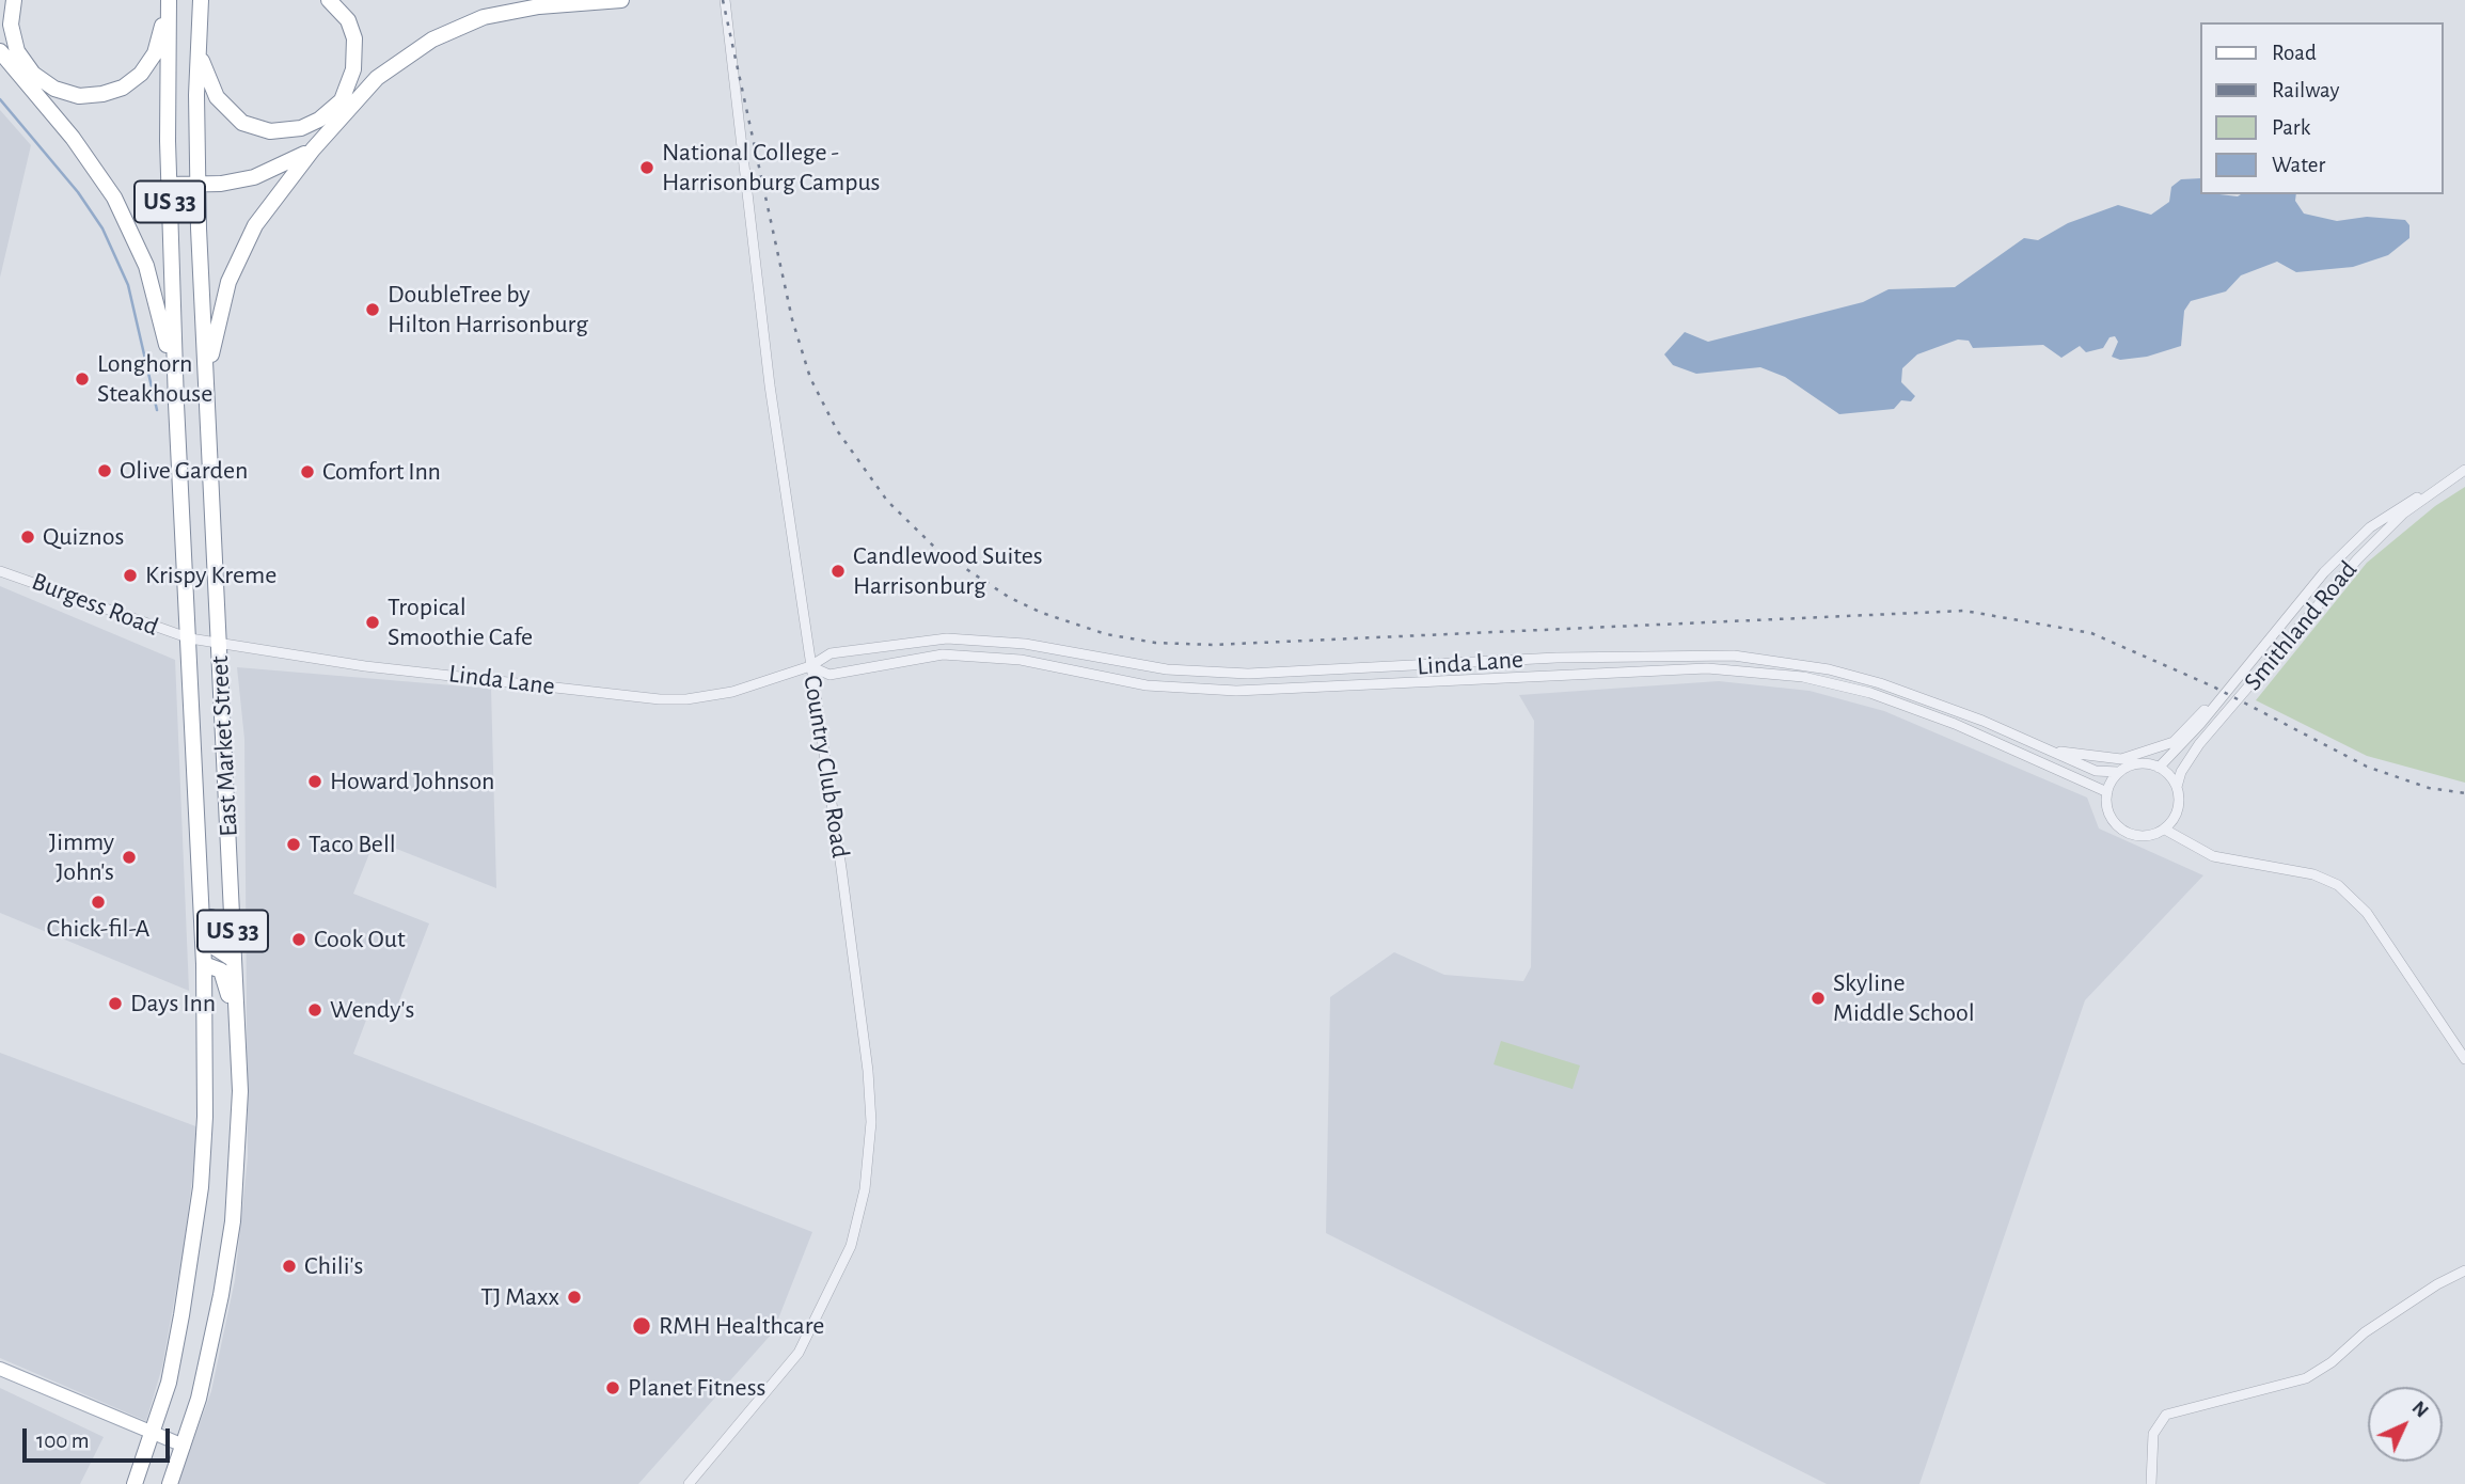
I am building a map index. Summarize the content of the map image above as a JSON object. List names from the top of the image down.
{
  "streets": {
    "highway": ["US 33", "East Market Street"],
    "street": [
      "Burgess Road",
      "Smithland Road",
      "Linda Lane",
      "Country Club Road"
    ]
  },
  "crossings": [
    ["Burgess Road", "Linda Lane"],
    ["Burgess Road", "East Market Street"],
    ["Smithland Road", "Linda Lane"],
    ["Linda Lane", "East Market Street"],
    ["Linda Lane", "Country Club Road"]
  ],
  "places": [
    "National College - Harrisonburg Campus",
    "DoubleTree by Hilton Harrisonburg",
    "Longhorn Steakhouse",
    "Olive Garden",
    "Comfort Inn",
    "Quiznos",
    "Candlewood Suites Harrisonburg",
    "Krispy Kreme",
    "Tropical Smoothie Cafe",
    "Howard Johnson",
    "Taco Bell",
    "Jimmy John's",
    "Chick-fil-A",
    "Cook Out",
    "Skyline Middle School",
    "Days Inn",
    "Wendy's",
    "Chili's",
    "TJ Maxx",
    "RMH Healthcare",
    "Planet Fitness"
  ],
  "legend": [
    "Road",
    "Railway",
    "Park",
    "Water"
  ],
  "scale_bar": "100 m",
  "north": "top right"
}
